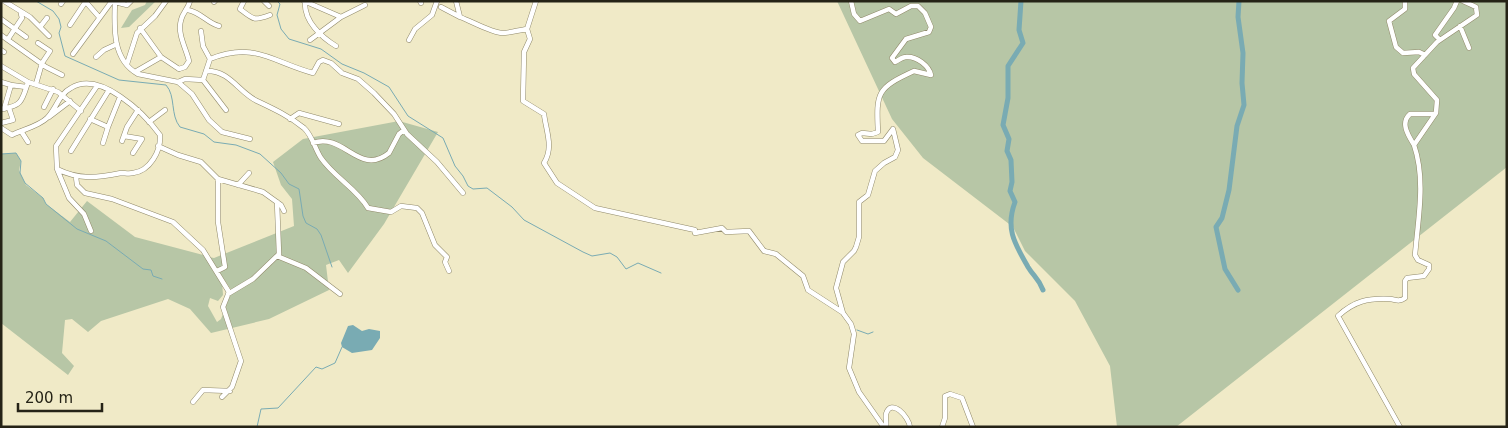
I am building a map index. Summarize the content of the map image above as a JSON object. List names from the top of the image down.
{
  "scale_bar": "200 m"
}
